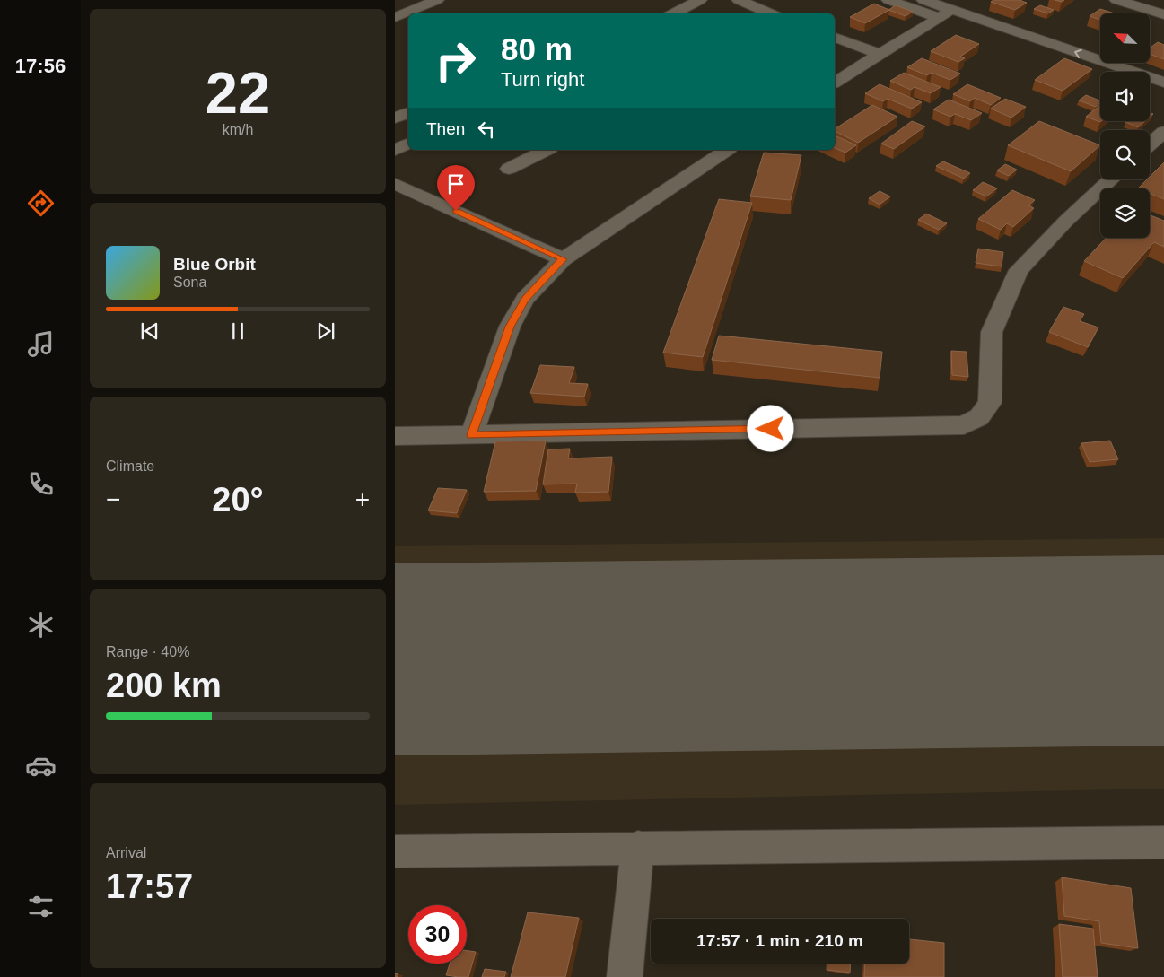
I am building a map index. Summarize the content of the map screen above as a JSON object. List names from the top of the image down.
{
  "north": "top left",
  "page": {
    "tabs": "17:56",
    "tile": [
      ["22", "km/h"],
      "Climate",
      ["Range · 40%", "200 km"],
      ["Arrival", "17:57"]
    ],
    "turn": ["80 m", "Turn right"],
    "then": "Then",
    "song": ["Blue Orbit", "Sona"],
    "heat": ["−", "20°", "+"],
    "limit": "30",
    "trip": "17:57 · 1 min · 210 m"
  }
}
